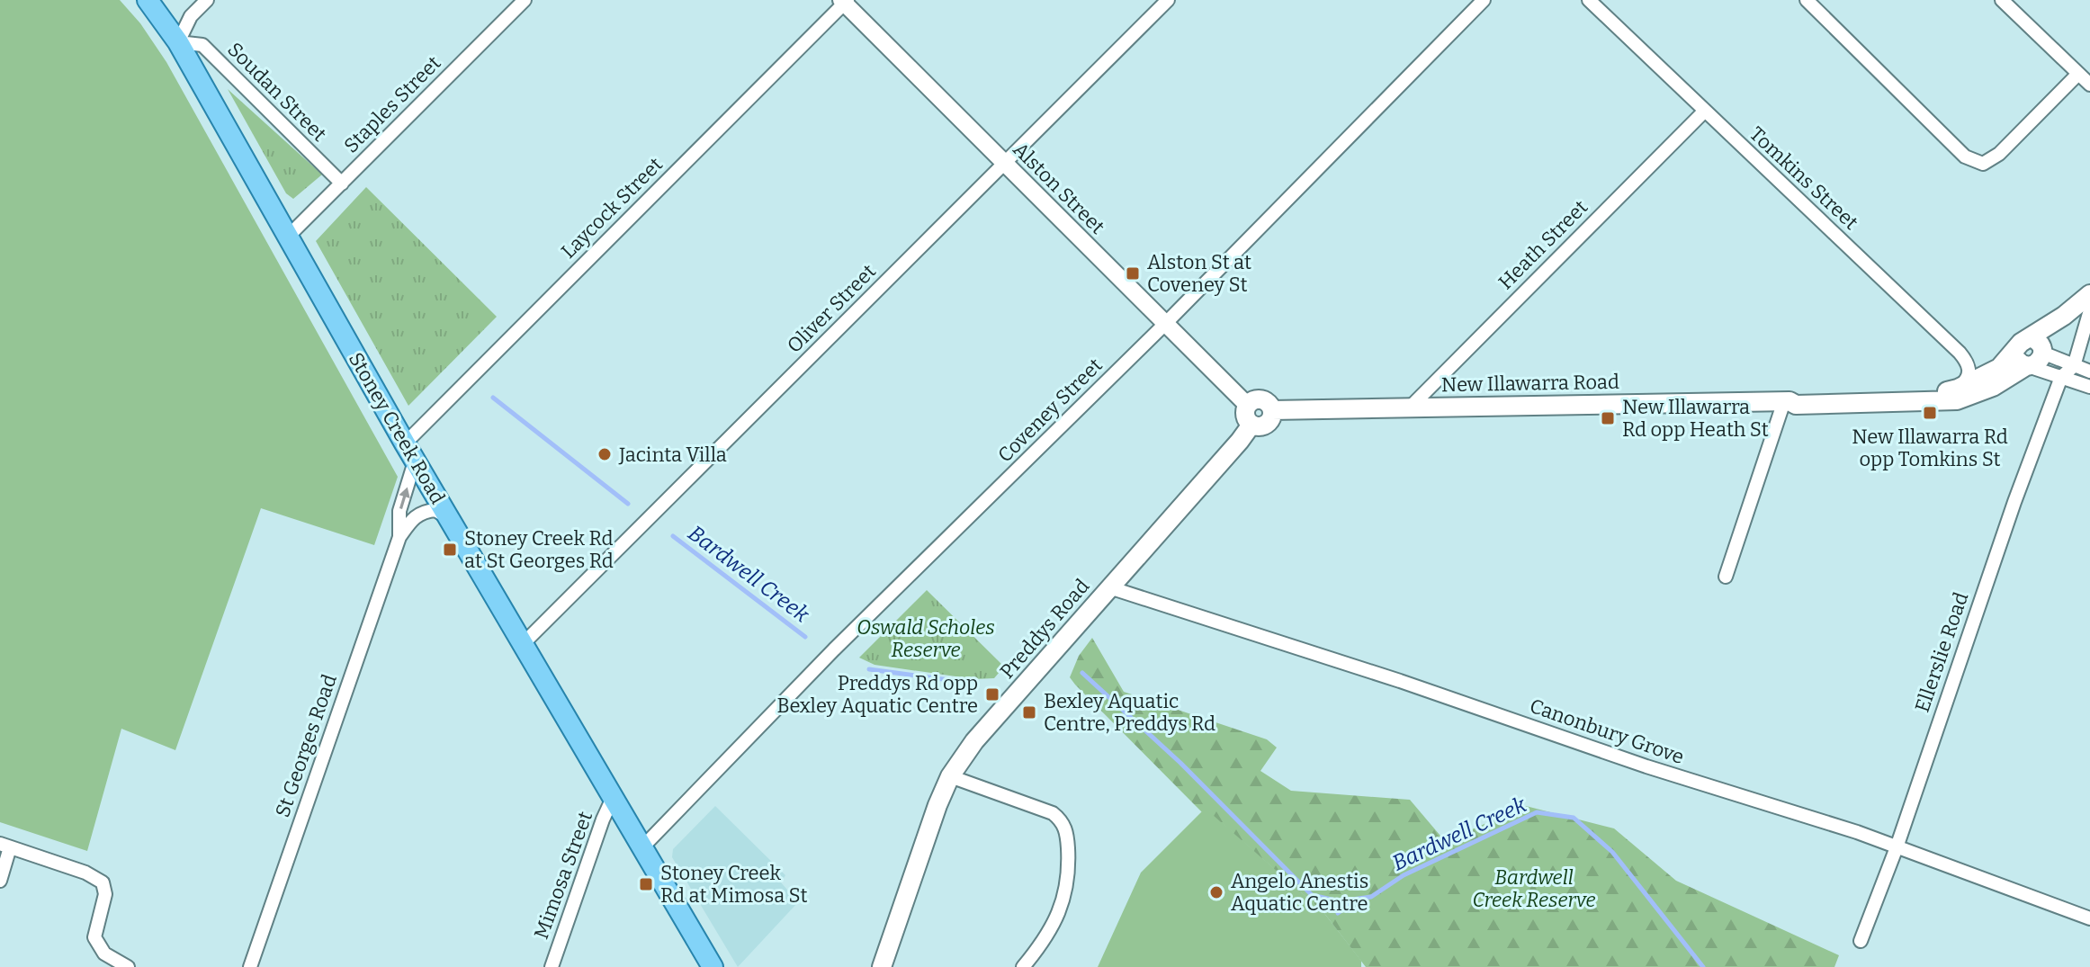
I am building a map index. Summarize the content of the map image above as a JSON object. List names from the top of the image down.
{
  "streets": {
    "main road": ["New Illawarra Road", "Stoney Creek Road", "Preddys Road"],
    "street": [
      "Soudan Street",
      "Staples Street",
      "Tomkins Street",
      "Alston Street",
      "Laycock Street",
      "Heath Street",
      "Oliver Street",
      "Coveney Street",
      "Ellerslie Road",
      "Canonbury Grove",
      "St Georges Road",
      "Mimosa Street"
    ]
  },
  "crossings": [
    ["Soudan Street", "Staples Street"],
    ["Soudan Street", "Stoney Creek Road"],
    ["Staples Street", "Stoney Creek Road"],
    ["Tomkins Street", "Heath Street"],
    ["Tomkins Street", "New Illawarra Road"],
    ["Alston Street", "Laycock Street"],
    ["Alston Street", "Oliver Street"],
    ["Alston Street", "New Illawarra Road"],
    ["Alston Street", "Coveney Street"],
    ["Alston Street", "Preddys Road"],
    ["Laycock Street", "Stoney Creek Road"],
    ["Heath Street", "New Illawarra Road"],
    ["Oliver Street", "Stoney Creek Road"],
    ["New Illawarra Road", "Preddys Road"],
    ["Coveney Street", "Stoney Creek Road"],
    ["Stoney Creek Road", "St Georges Road"],
    ["Stoney Creek Road", "Mimosa Street"],
    ["Preddys Road", "Canonbury Grove"],
    ["Ellerslie Road", "Canonbury Grove"]
  ],
  "water": ["Bardwell Creek"],
  "parks": ["Oswald Scholes Reserve", "Bardwell Creek Reserve"],
  "places": {
    "transit": [
      "Alston St at Coveney St",
      "New Illawarra Rd opp Tomkins St",
      "New Illawarra Rd opp Heath St",
      "Stoney Creek Rd at St Georges Rd",
      "Preddys Rd opp Bexley Aquatic Centre",
      "Bexley Aquatic Centre, Preddys Rd",
      "Stoney Creek Rd at Mimosa St"
    ],
    "other": ["Jacinta Villa", "Angelo Anestis Aquatic Centre"]
  }
}
